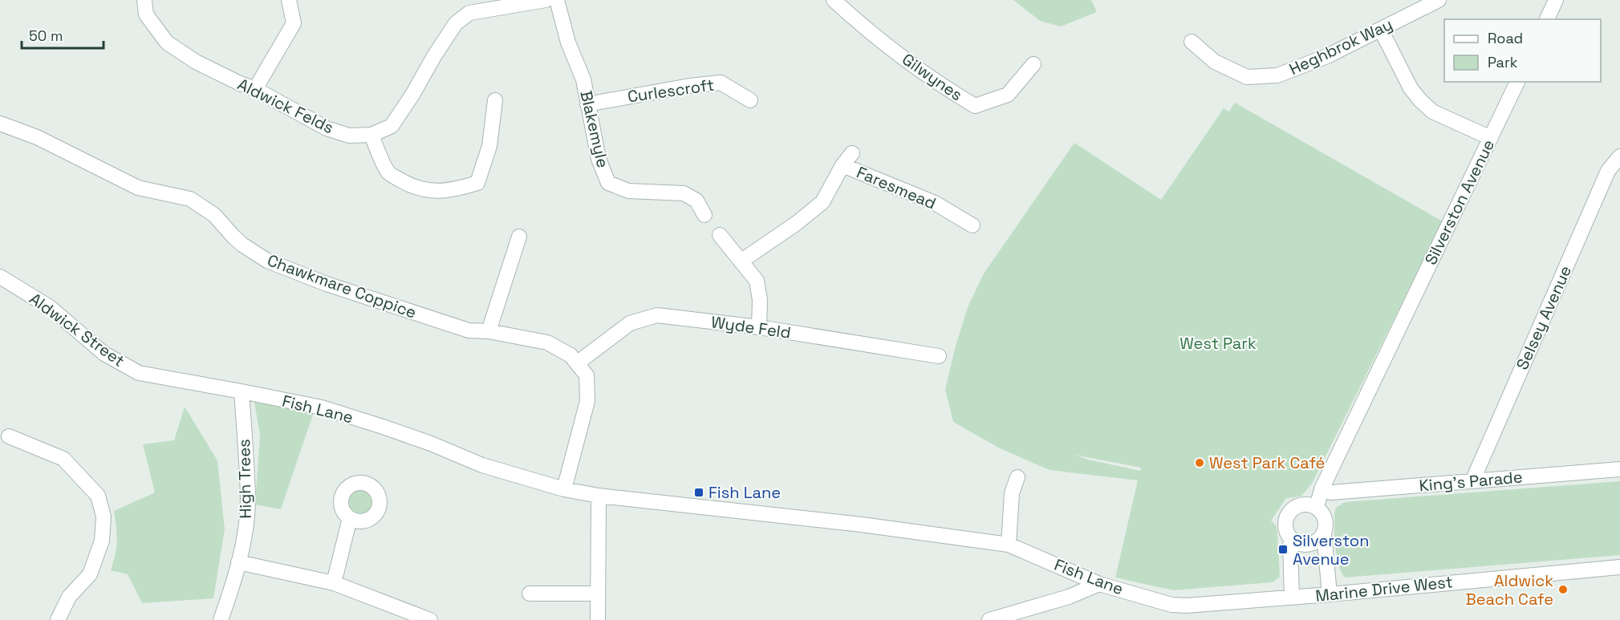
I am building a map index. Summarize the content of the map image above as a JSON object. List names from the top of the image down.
{
  "streets": {
    "street": [
      "Heghbrok Way",
      "Gilwynes",
      "Curlescroft",
      "Aldwick Felds",
      "Blakemyle",
      "Faresmead",
      "Silverston Avenue",
      "Chawkmare Coppice",
      "Selsey Avenue",
      "Wyde Feld",
      "Aldwick Street",
      "Fish Lane",
      "High Trees",
      "King's Parade",
      "Marine Drive West"
    ]
  },
  "crossings": [
    ["Curlescroft", "Blakemyle"],
    ["Silverston Avenue", "King's Parade"],
    ["Chawkmare Coppice", "Wyde Feld"],
    ["Chawkmare Coppice", "Fish Lane"],
    ["Selsey Avenue", "King's Parade"],
    ["Aldwick Street", "Fish Lane"],
    ["Aldwick Street", "High Trees"],
    ["Fish Lane", "High Trees"],
    ["Fish Lane", "Marine Drive West"]
  ],
  "parks": ["West Park"],
  "places": {
    "other": ["West Park Café", "Aldwick Beach Cafe"],
    "transit": ["Fish Lane", "Silverston Avenue"]
  },
  "legend": ["Road", "Park"],
  "scale_bar": "50 m"
}
